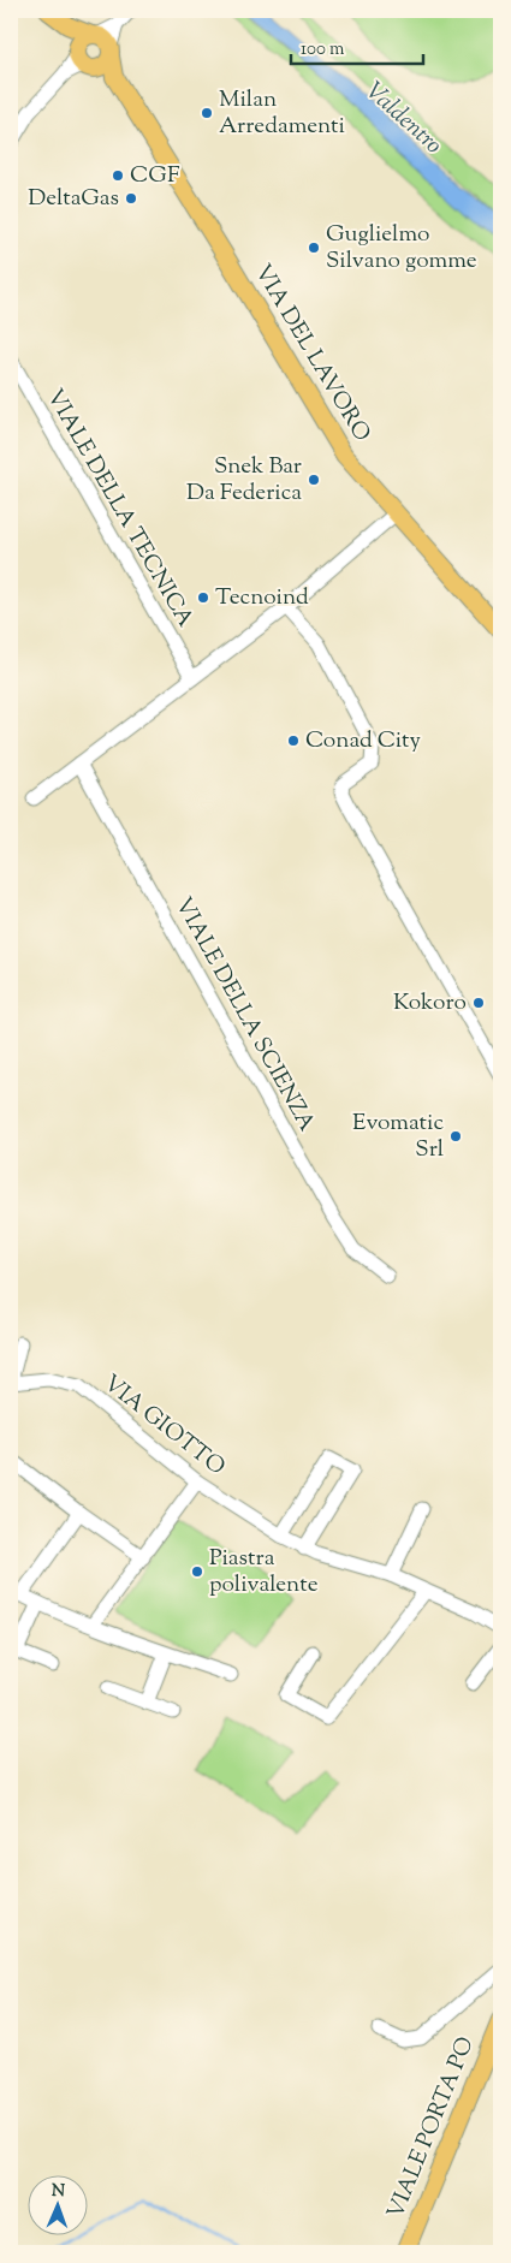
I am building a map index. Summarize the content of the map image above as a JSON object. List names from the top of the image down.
{
  "streets": {
    "main road": ["VIA DEL LAVORO", "VIALE PORTA PO"],
    "street": ["VIALE DELLA TECNICA", "VIALE DELLA SCIENZA", "VIA GIOTTO"]
  },
  "water": ["Valdentro"],
  "places": [
    "Milan Arredamenti",
    "CGF",
    "DeltaGas",
    "Guglielmo Silvano gomme",
    "Snek Bar Da Federica",
    "Tecnoind",
    "Conad City",
    "Kokoro",
    "Evomatic Srl",
    "Piastra polivalente"
  ],
  "scale_bar": "100 m",
  "north": "top"
}
